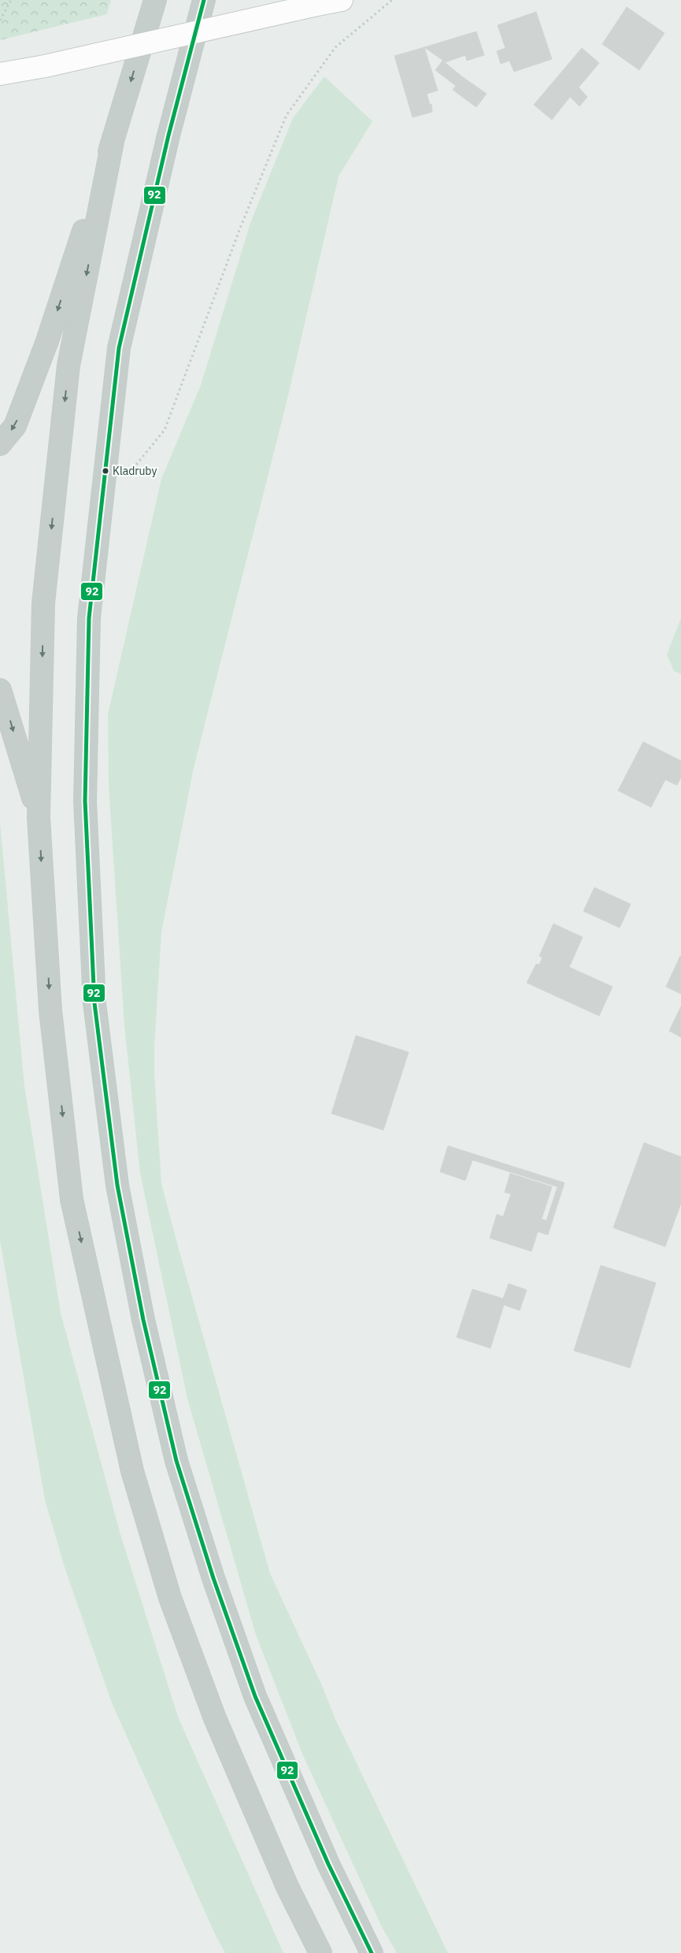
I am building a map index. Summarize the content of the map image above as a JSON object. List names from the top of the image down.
{
  "places": ["Kladruby"],
  "lines": ["transit line 92"]
}
